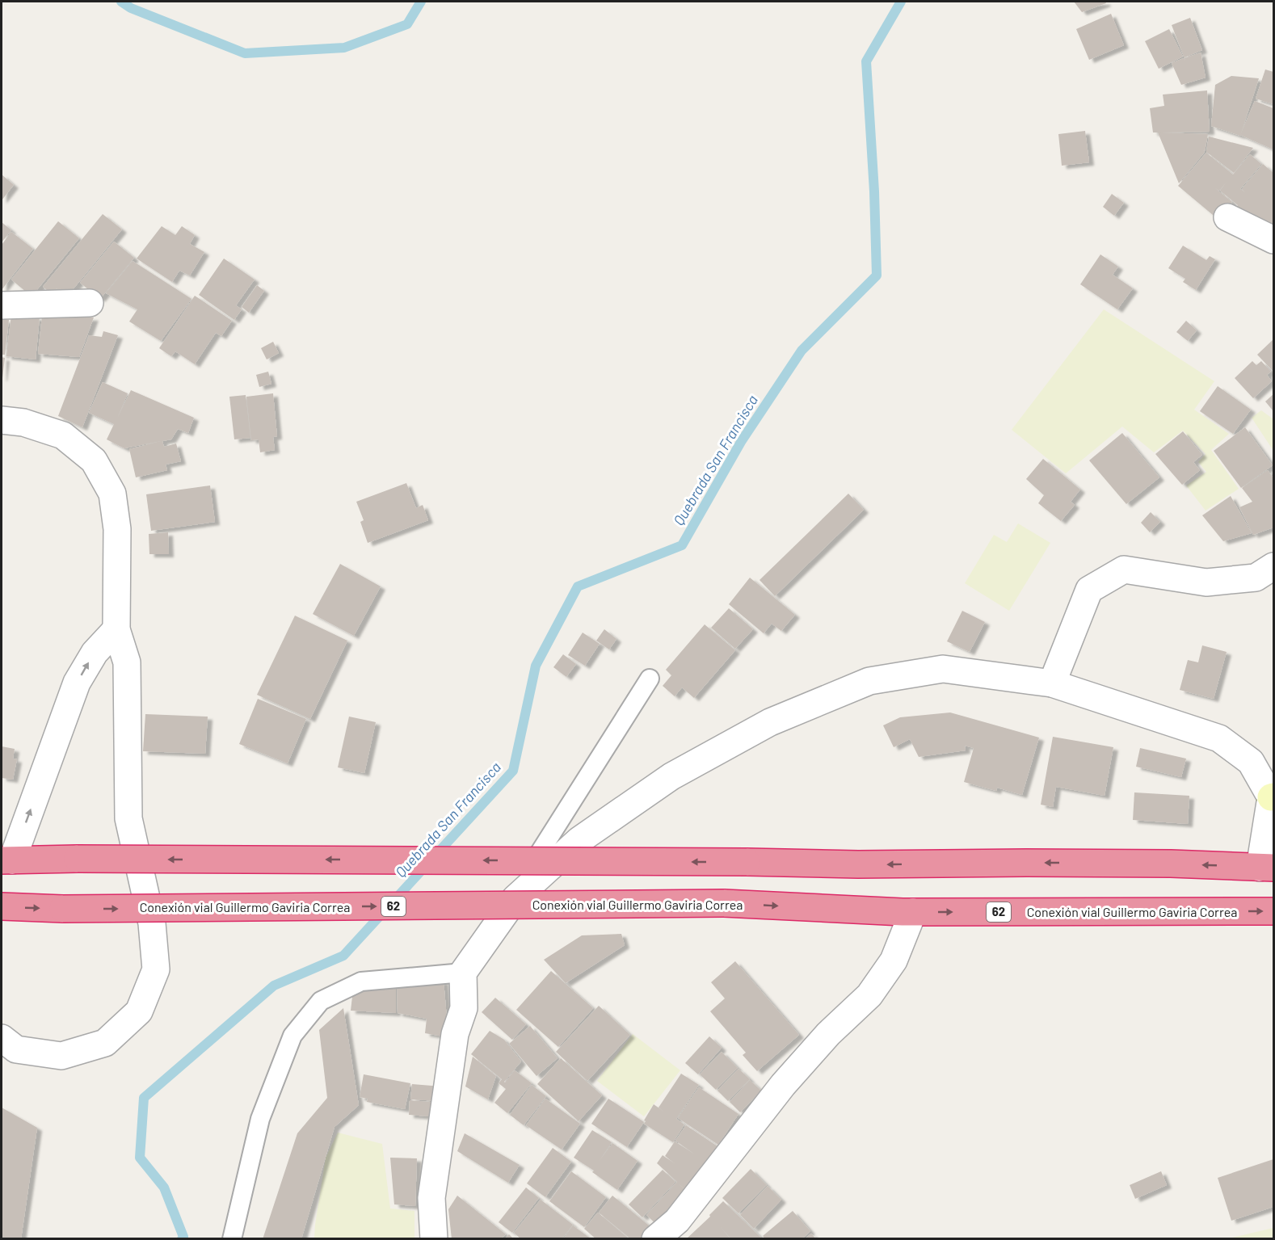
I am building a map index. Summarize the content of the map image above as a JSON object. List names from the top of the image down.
{
  "streets": {
    "highway": ["Conexión vial Guillermo Gaviria Correa", "62"]
  },
  "water": ["Quebrada San Francisca"]
}
